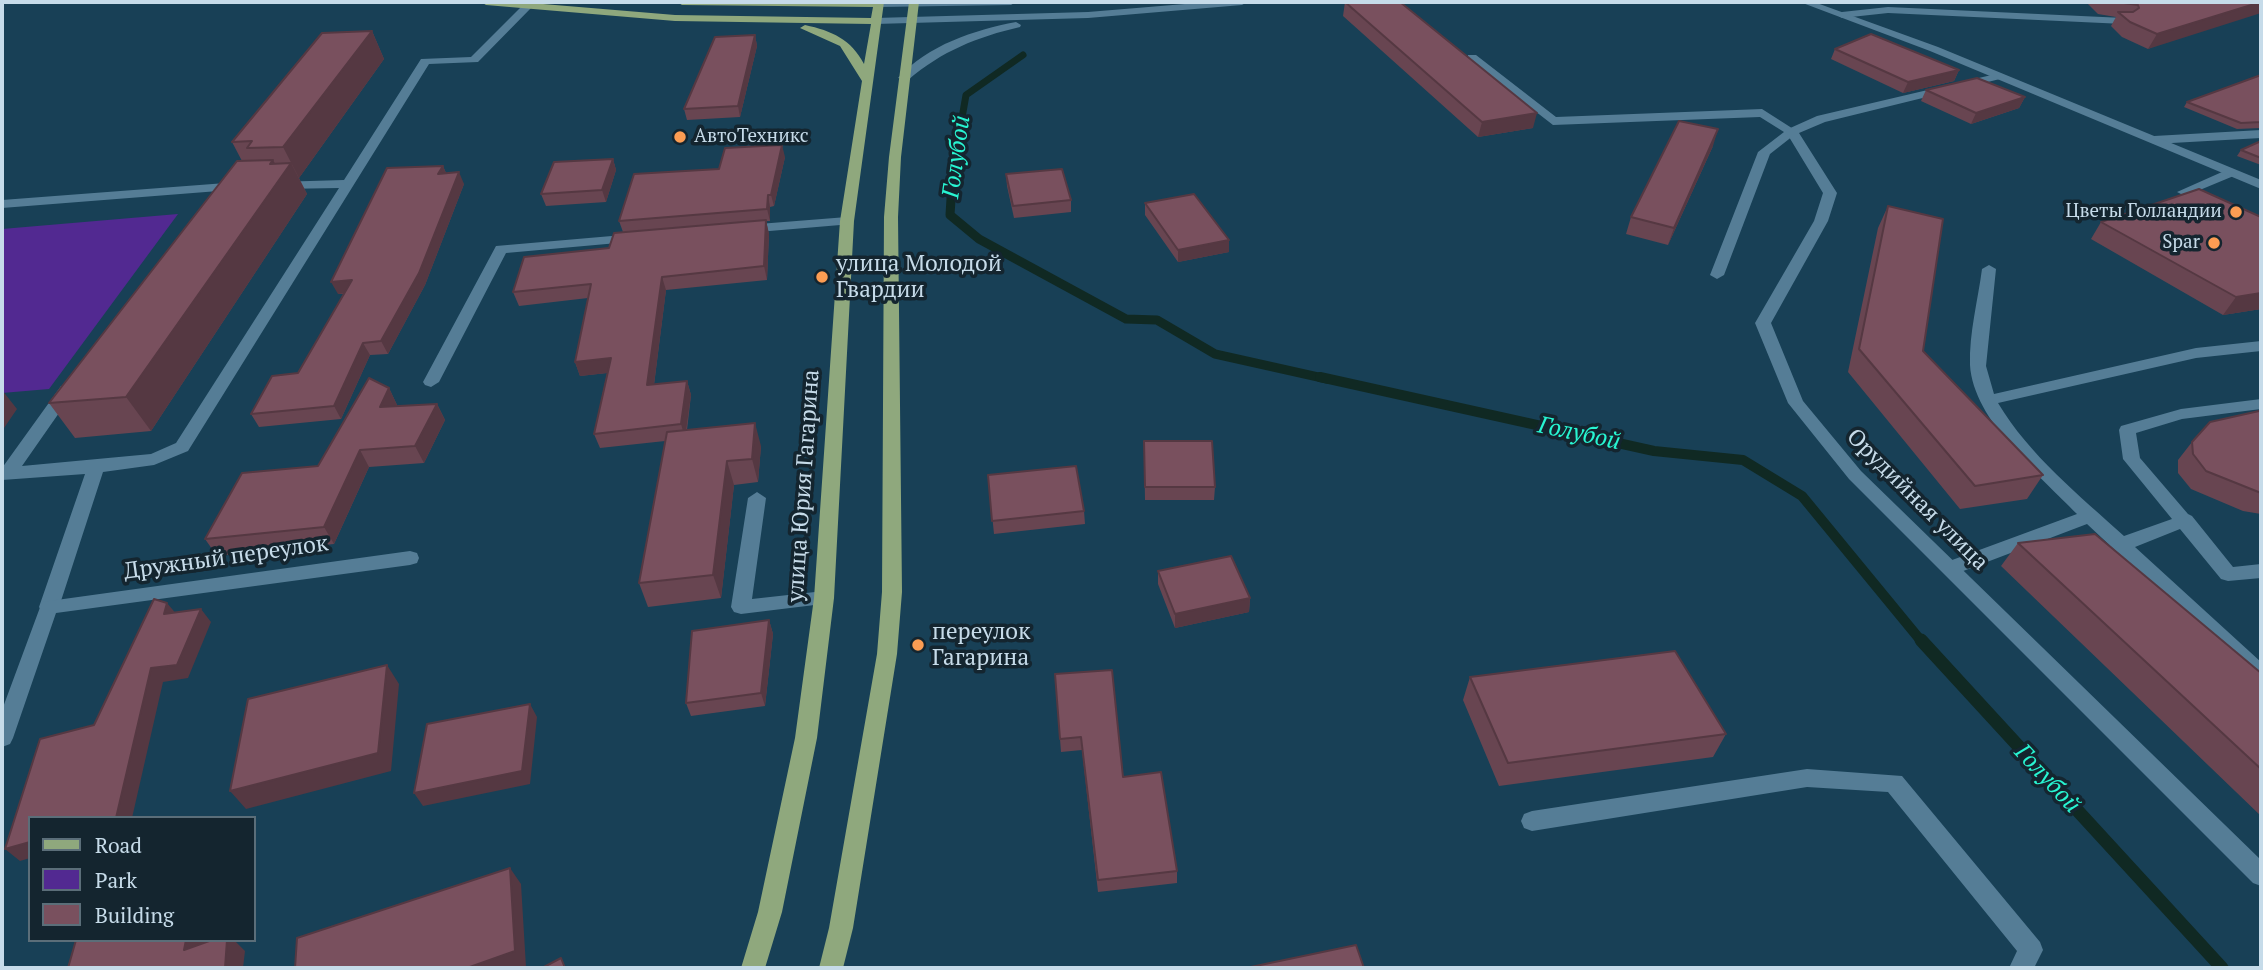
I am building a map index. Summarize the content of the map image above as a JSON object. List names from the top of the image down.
{
  "streets": {
    "main road": ["улица Юрия Гагарина"],
    "street": ["Орудийная улица", "Дружный переулок"]
  },
  "water": ["Голубой"],
  "places": [
    "АвтоТехникс",
    "Цветы Голландии",
    "Spar",
    "улица Молодой Гвардии",
    "переулок Гагарина"
  ],
  "legend": ["Road", "Park", "Building"]
}
